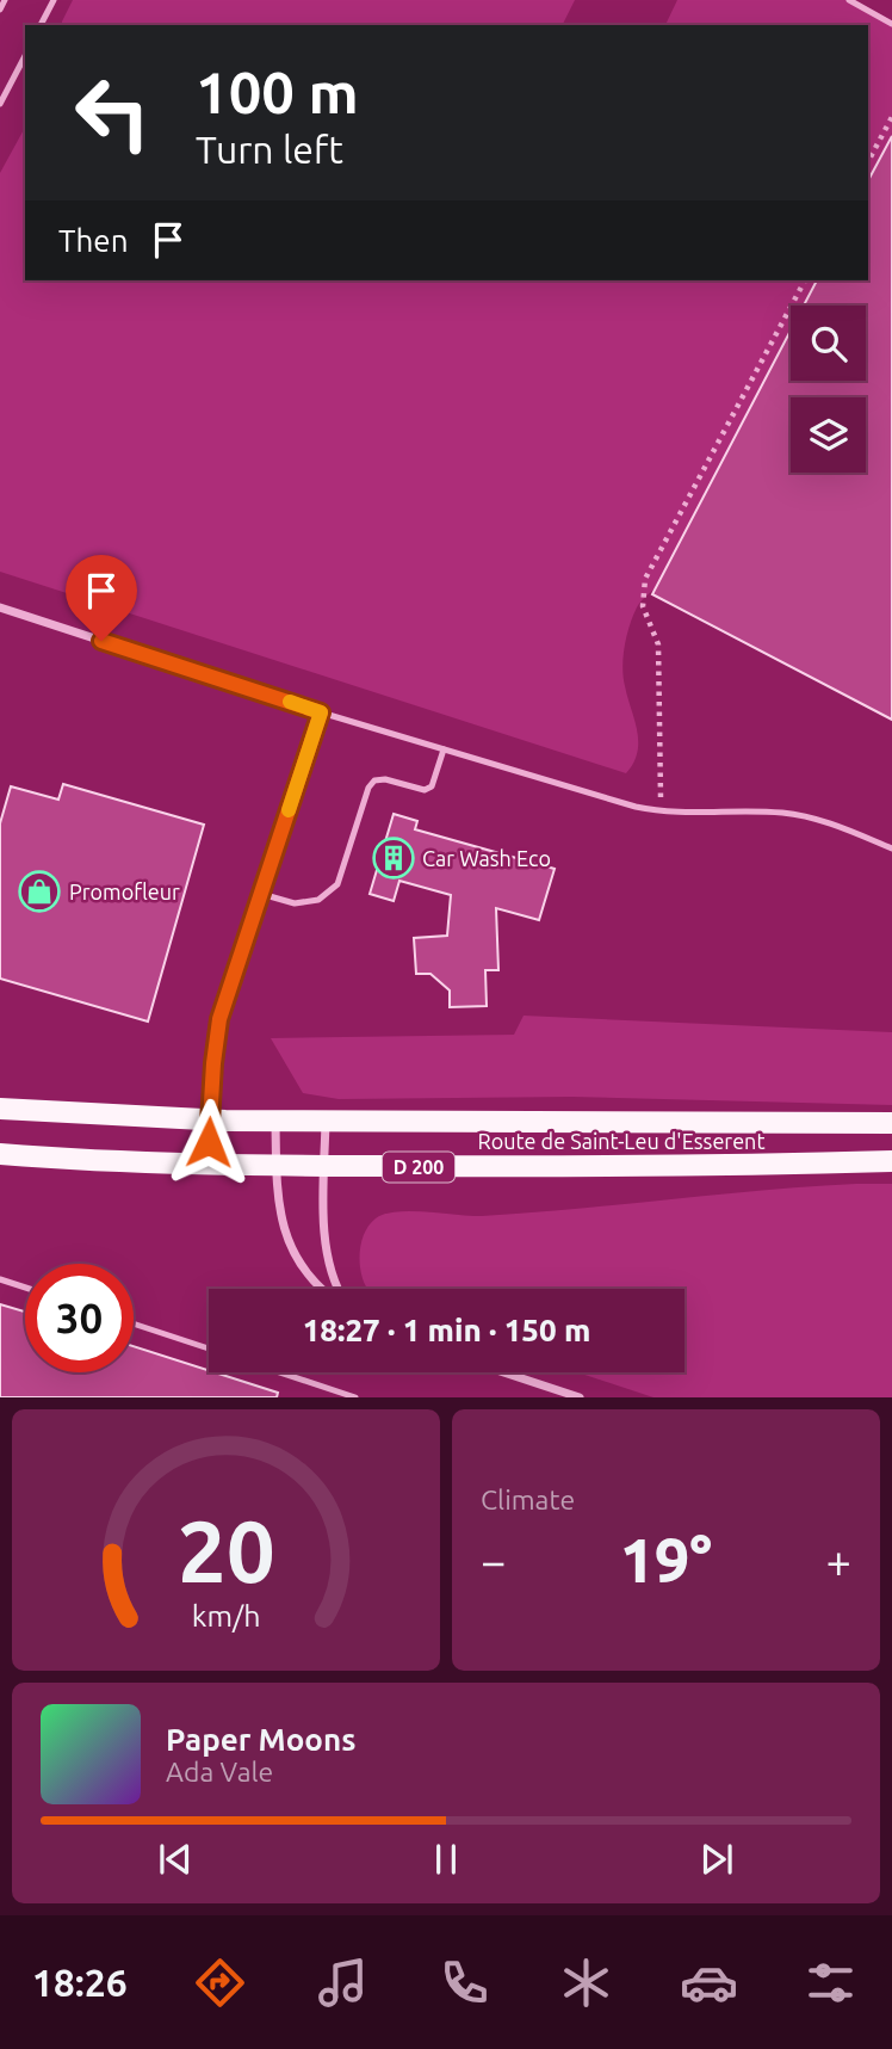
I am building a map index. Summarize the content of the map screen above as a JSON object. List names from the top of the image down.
{
  "streets": {
    "main road": ["Route de Saint-Leu d'Esserent", "D 200"]
  },
  "places": {
    "building": ["Car Wash Eco"],
    "shop": ["Promofleur"]
  },
  "page": {
    "turn": ["100 m", "Turn left"],
    "then": "Then",
    "limit": "30",
    "trip": "18:27 · 1 min · 150 m",
    "tile": "Climate",
    "heat": ["−", "19°", "+"],
    "song": ["Paper Moons", "Ada Vale"],
    "tabs": "18:26",
    "gauge": ["20", "km/h"]
  }
}
